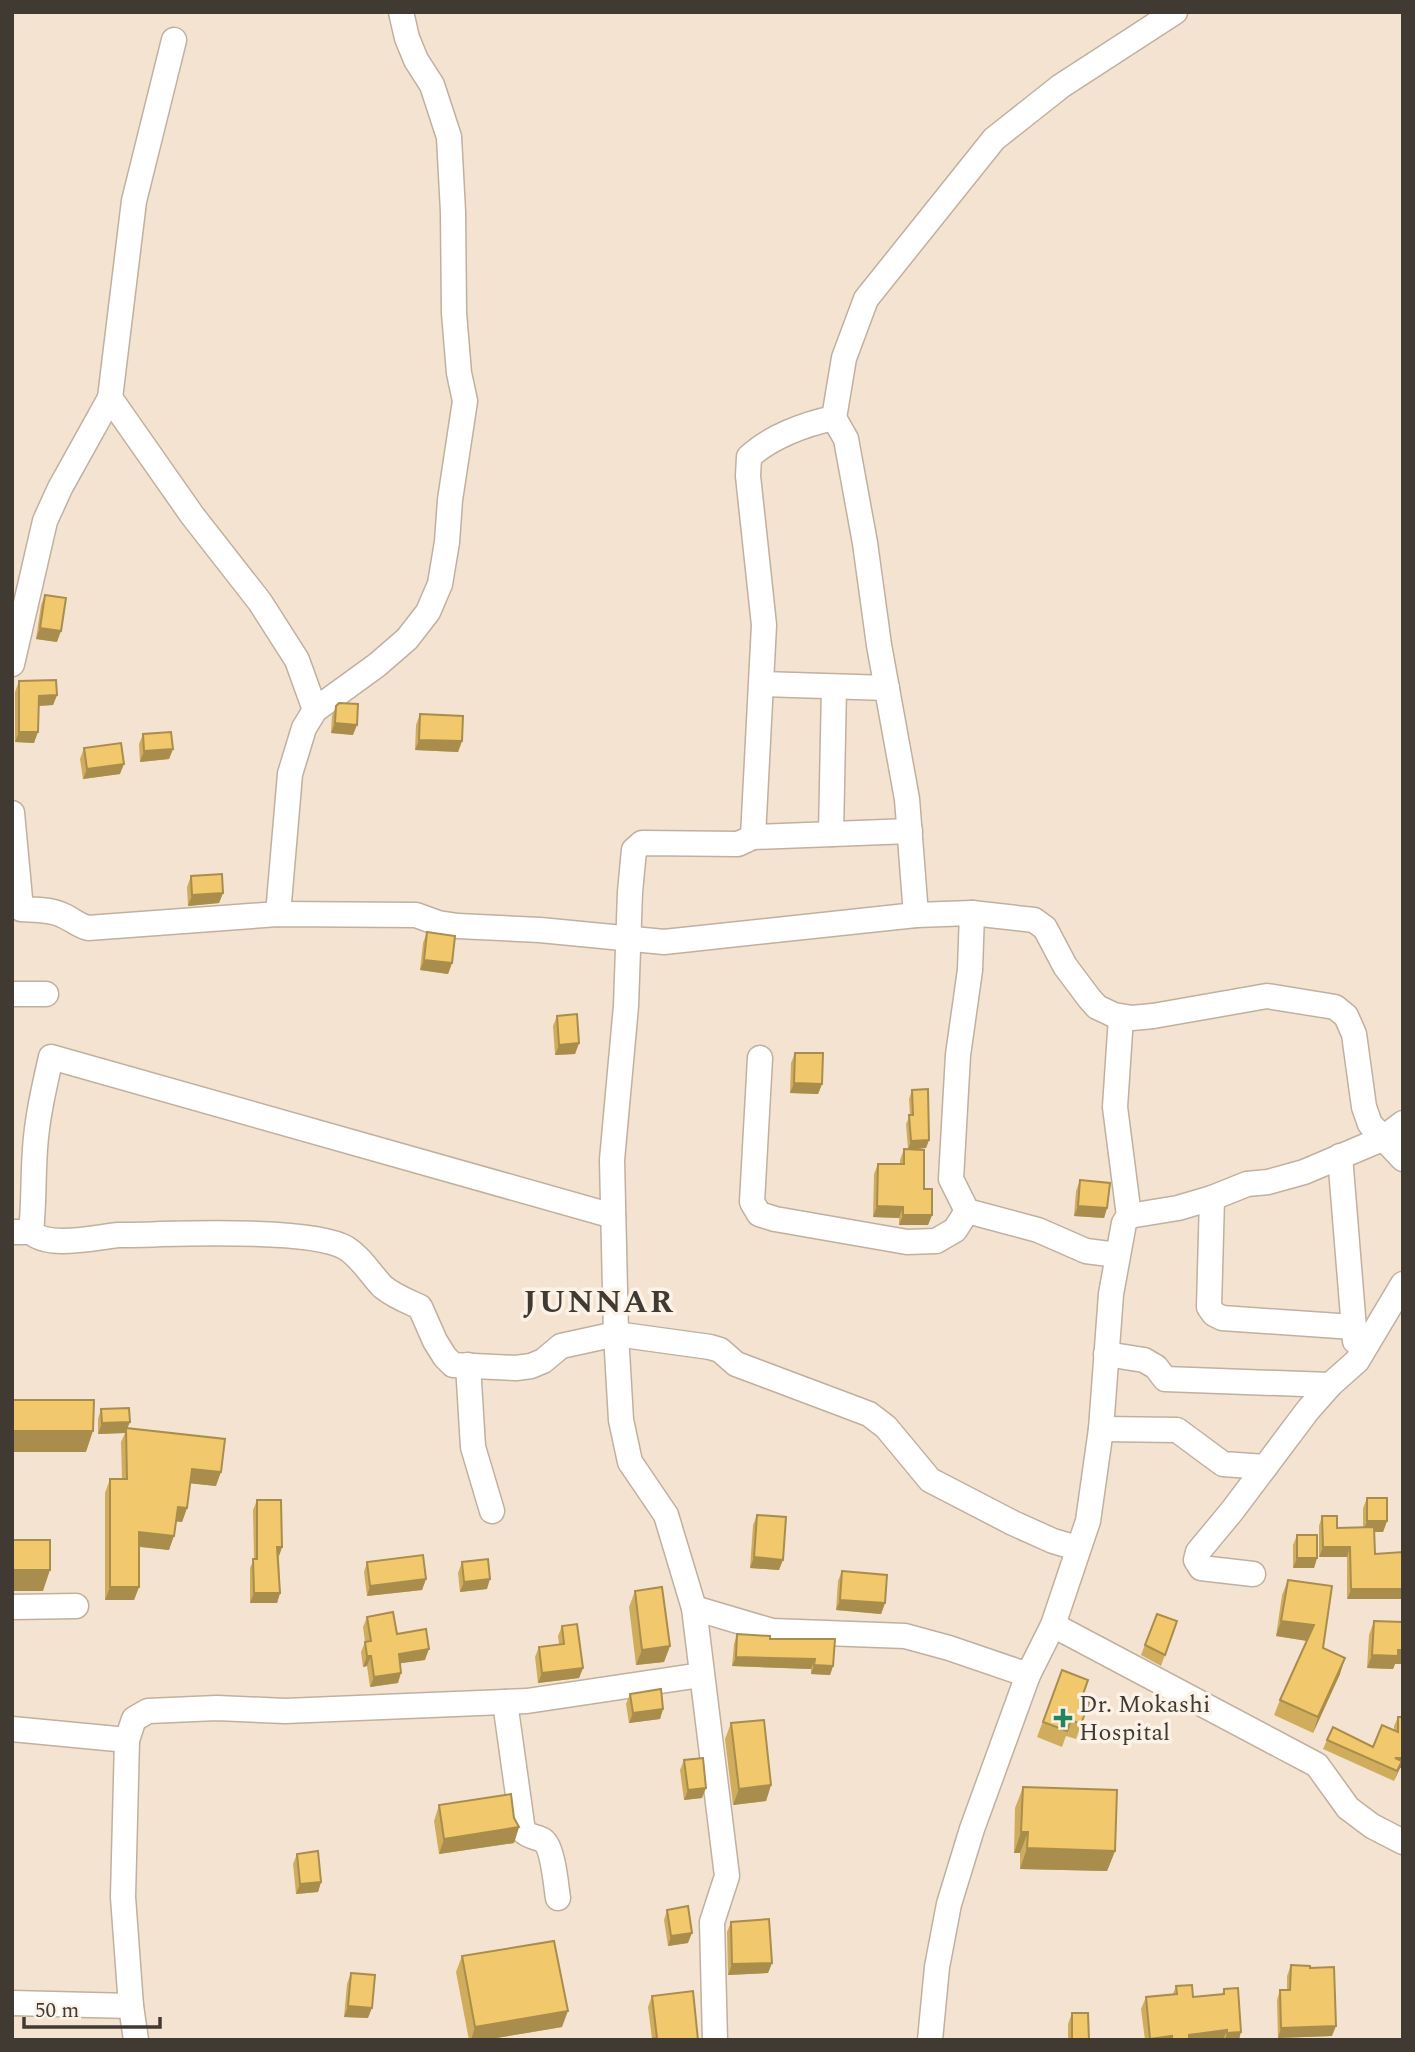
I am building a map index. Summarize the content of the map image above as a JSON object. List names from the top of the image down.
{
  "districts": ["JUNNAR"],
  "places": {
    "health": ["Dr. Mokashi Hospital"]
  },
  "scale_bar": "50 m"
}
